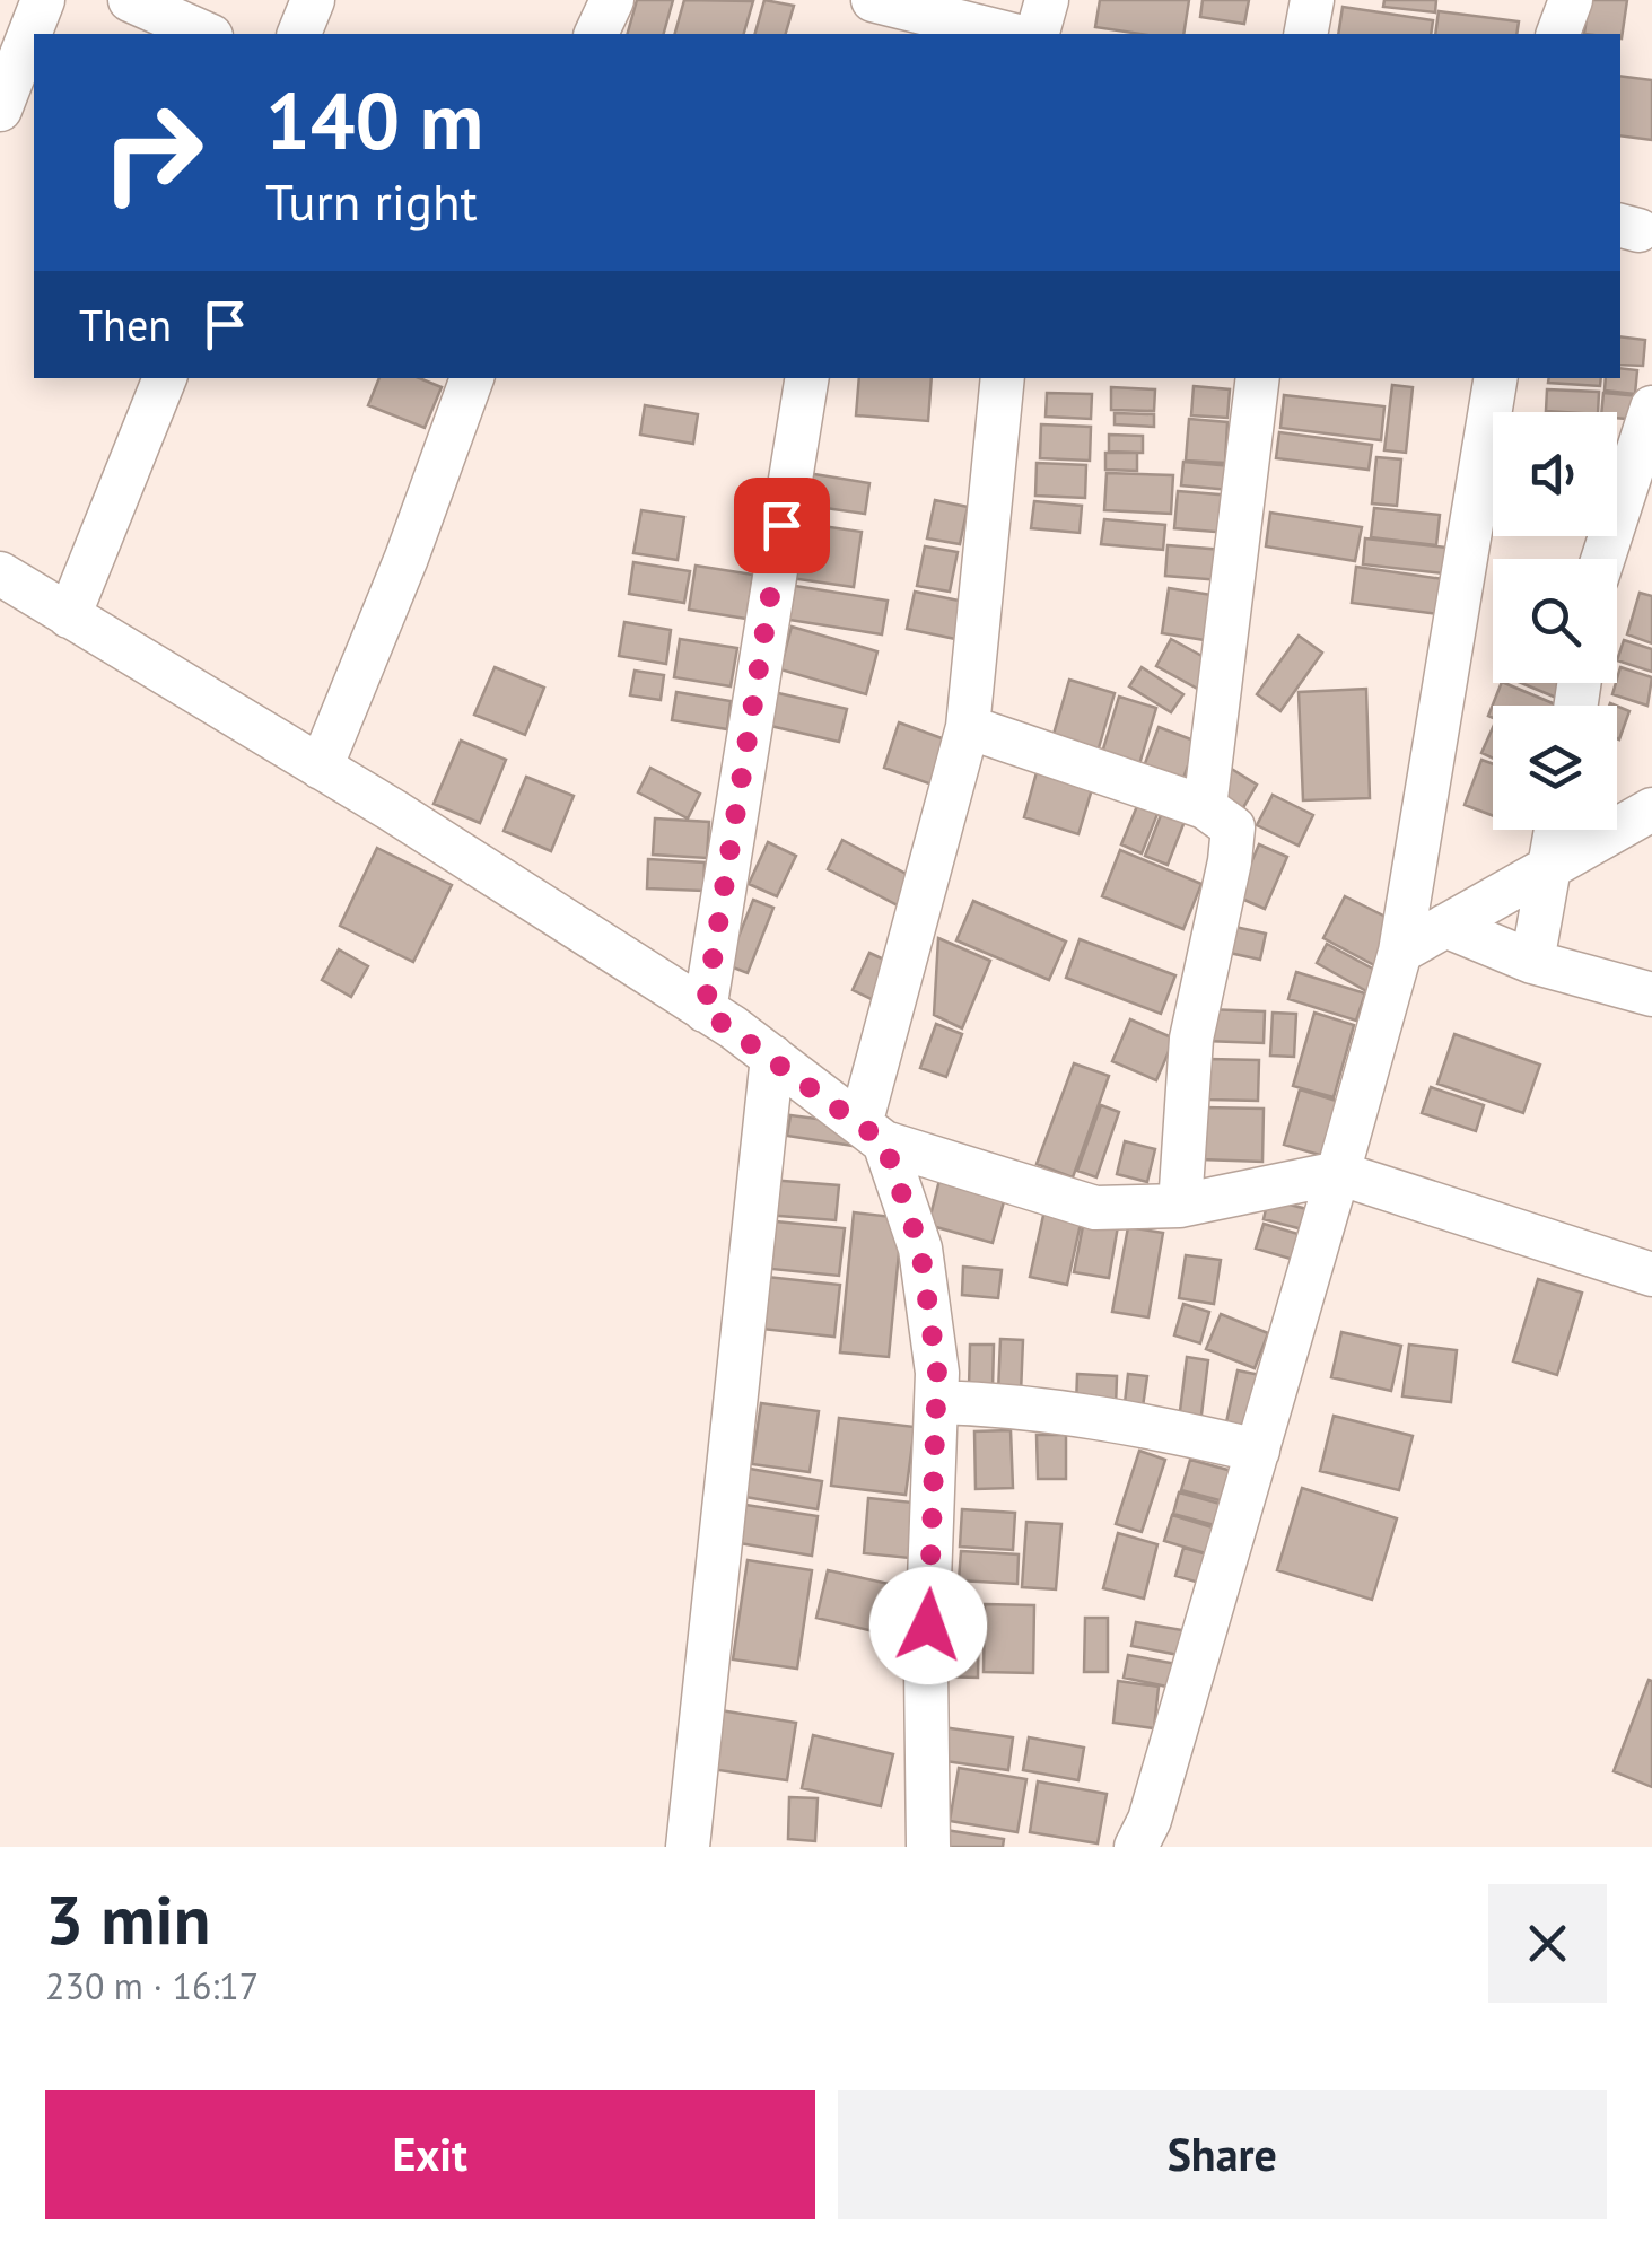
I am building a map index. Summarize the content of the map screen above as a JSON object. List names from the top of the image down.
{
  "page": {
    "turn": ["140 m", "Turn right"],
    "then": "Then",
    "heading": ["3 min", "230 m · 16:17"],
    "buttons": ["Exit", "Share"]
  }
}
